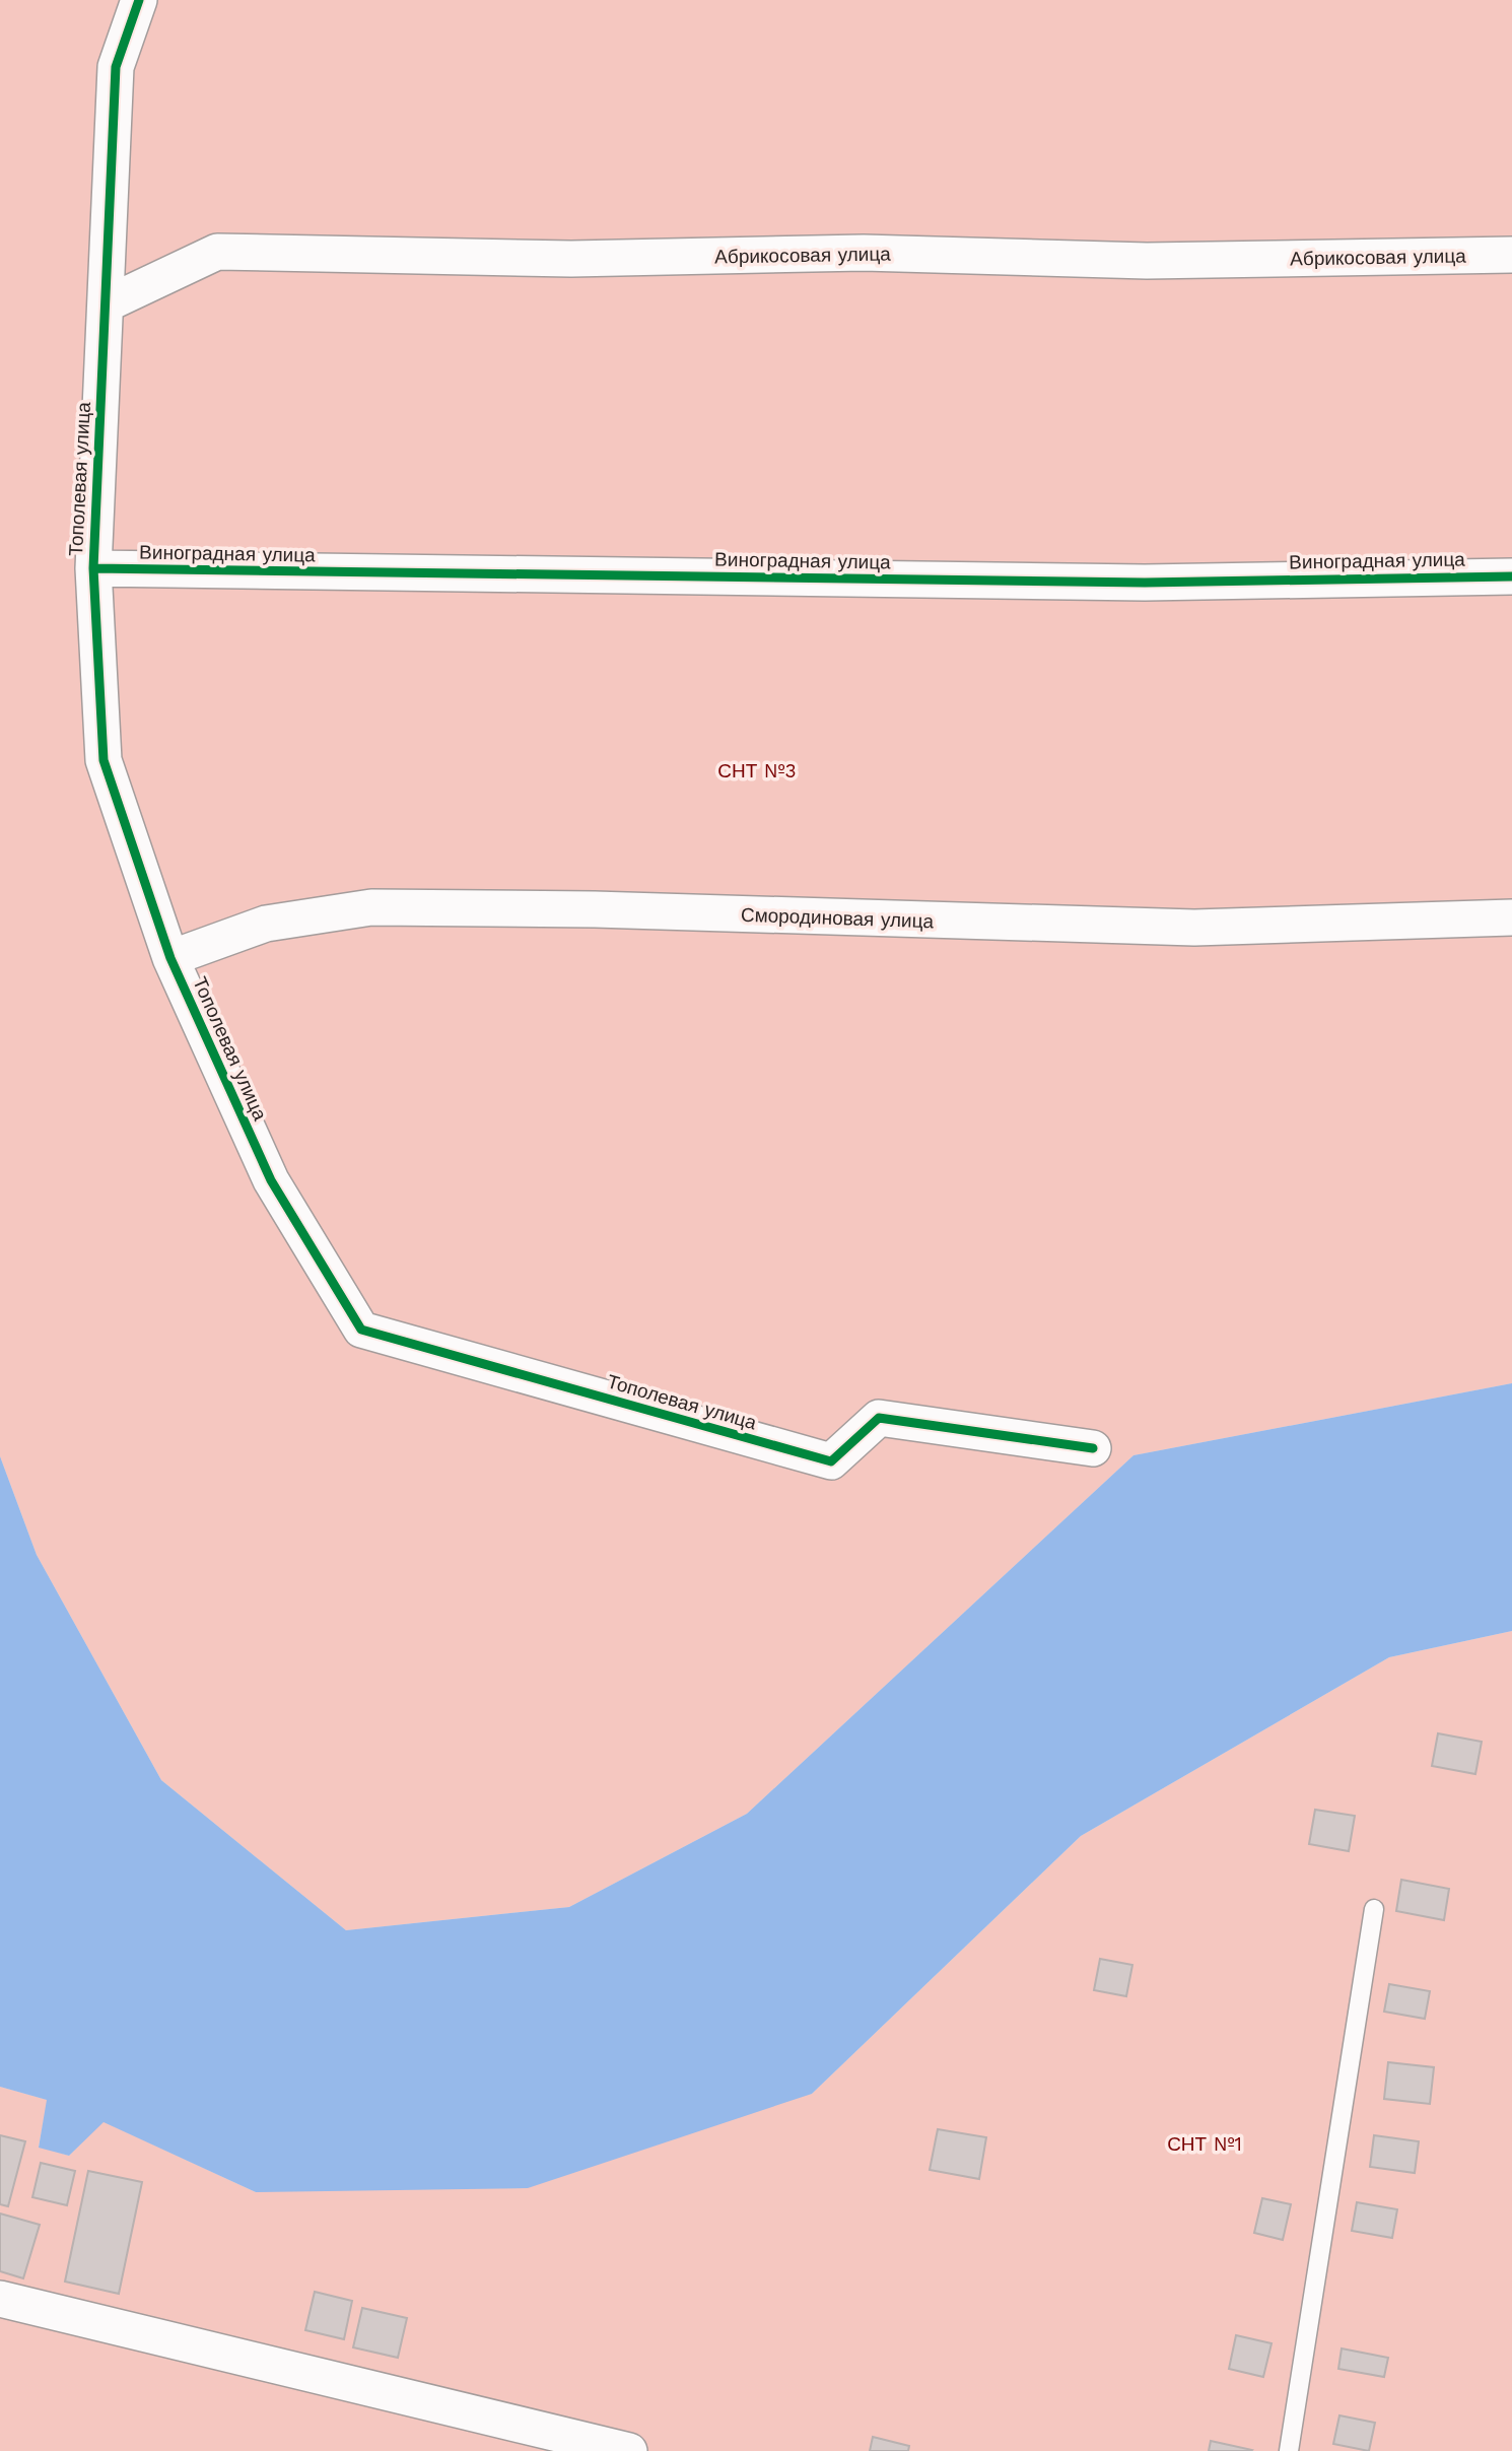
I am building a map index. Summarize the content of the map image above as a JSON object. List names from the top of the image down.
{
  "streets": {
    "street": [
      "Абрикосовая улица",
      "Тополевая улица",
      "Виноградная улица",
      "Смородиновая улица"
    ]
  },
  "crossings": [
    ["Абрикосовая улица", "Тополевая улица"],
    ["Тополевая улица", "Виноградная улица"],
    ["Тополевая улица", "Смородиновая улица"]
  ],
  "parks": ["СНТ №3", "СНТ №1"]
}
